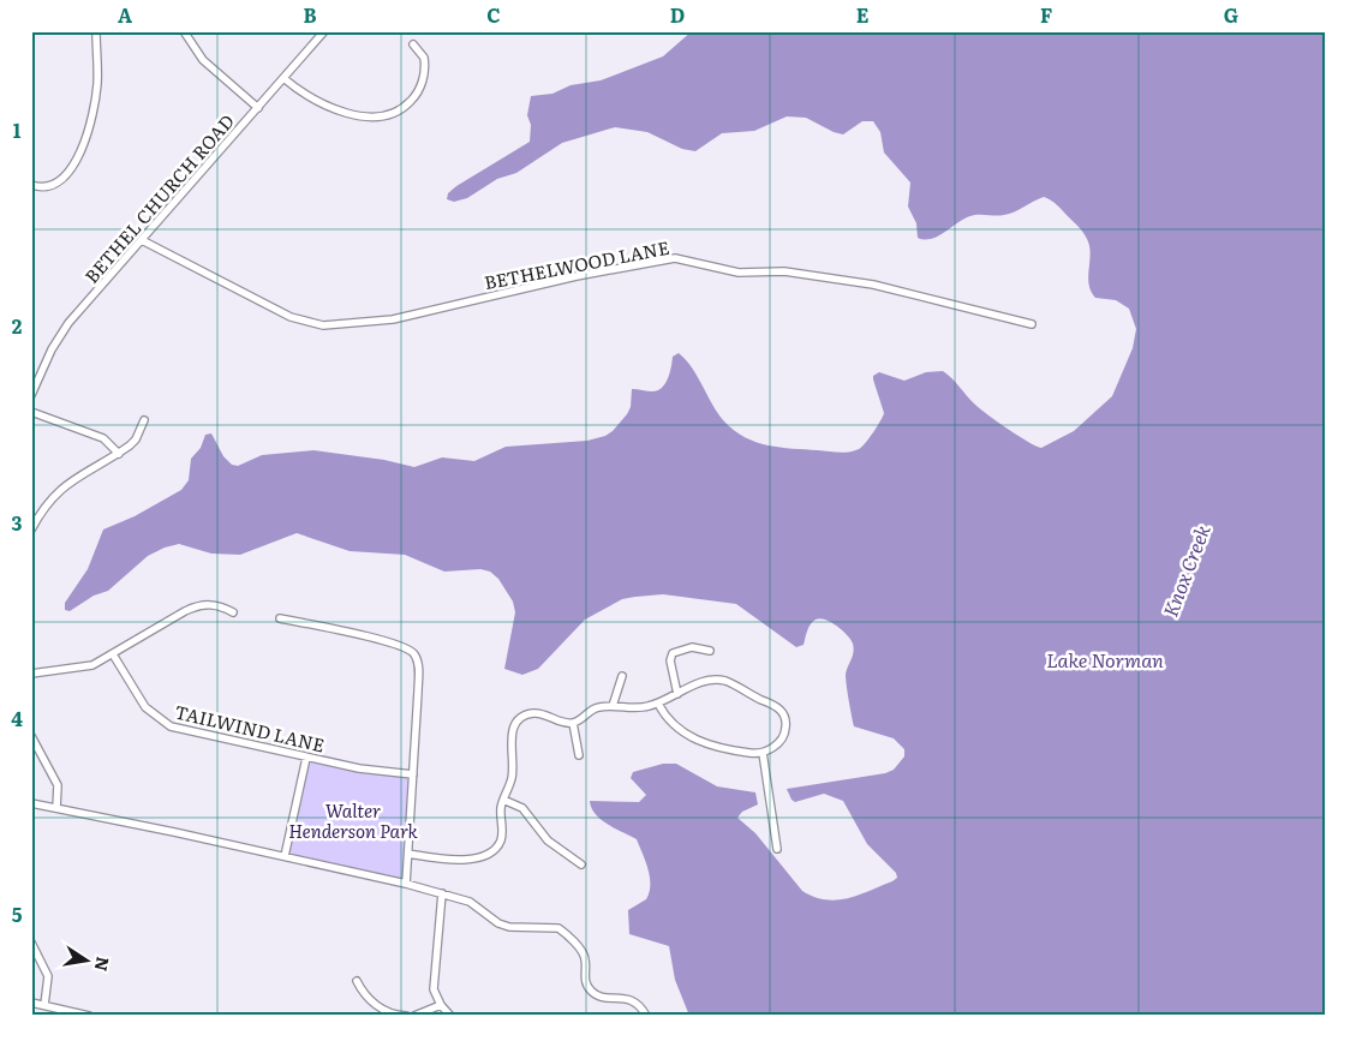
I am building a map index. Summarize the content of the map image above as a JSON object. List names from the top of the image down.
{
  "streets": {
    "street": ["BETHEL CHURCH ROAD", "BETHELWOOD LANE", "TAILWIND LANE"]
  },
  "crossings": [
    ["BETHEL CHURCH ROAD", "BETHELWOOD LANE"]
  ],
  "water": ["Knox Creek", "Lake Norman"],
  "parks": ["Walter Henderson Park"],
  "north": "right",
  "grid": {
    "columns": [
      "A",
      "B",
      "C",
      "D",
      "E",
      "F",
      "G"
    ],
    "rows": [
      "1",
      "2",
      "3",
      "4",
      "5"
    ]
  }
}
